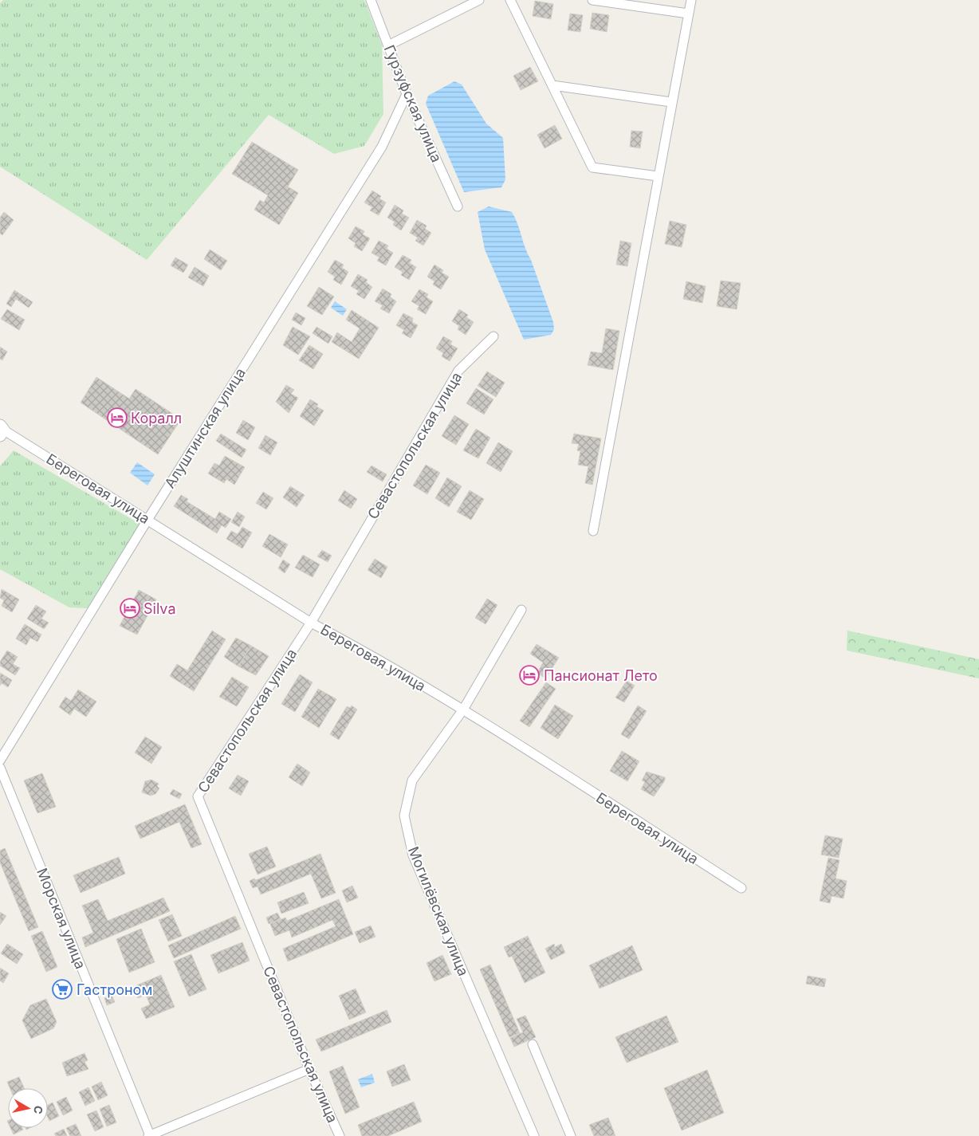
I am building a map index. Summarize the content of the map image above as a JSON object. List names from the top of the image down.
{
  "streets": {
    "street": [
      "Гурзуфская улица",
      "Алуштинская улица",
      "Севастопольская улица",
      "Береговая улица",
      "Могилёвская улица",
      "Морская улица"
    ]
  },
  "crossings": [
    ["Гурзуфская улица", "Алуштинская улица"],
    ["Алуштинская улица", "Береговая улица"],
    ["Севастопольская улица", "Береговая улица"],
    ["Береговая улица", "Могилёвская улица"]
  ],
  "places": {
    "hotel": ["Коралл", "Silva", "Пансионат Лето"],
    "supermarket": ["Гастроном"]
  },
  "north": "right"
}
